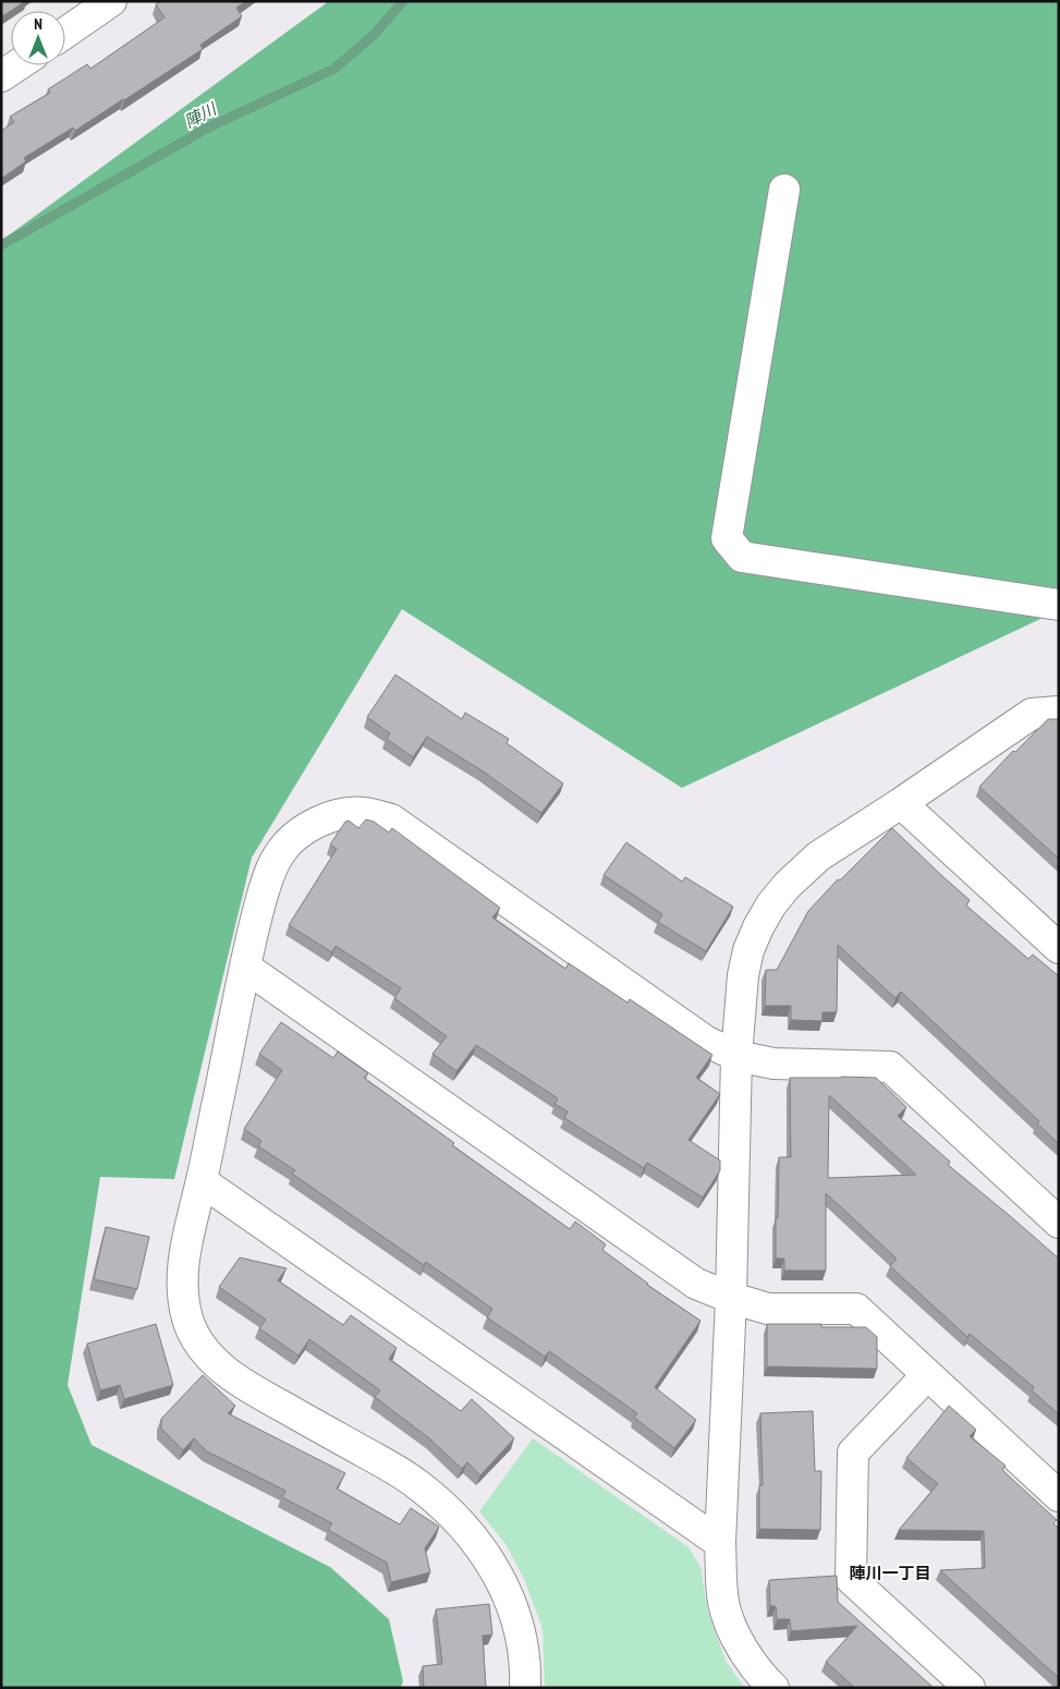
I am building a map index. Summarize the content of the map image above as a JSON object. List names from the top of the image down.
{
  "districts": ["陣川一丁目"],
  "water": ["陣川"],
  "north": "top"
}
